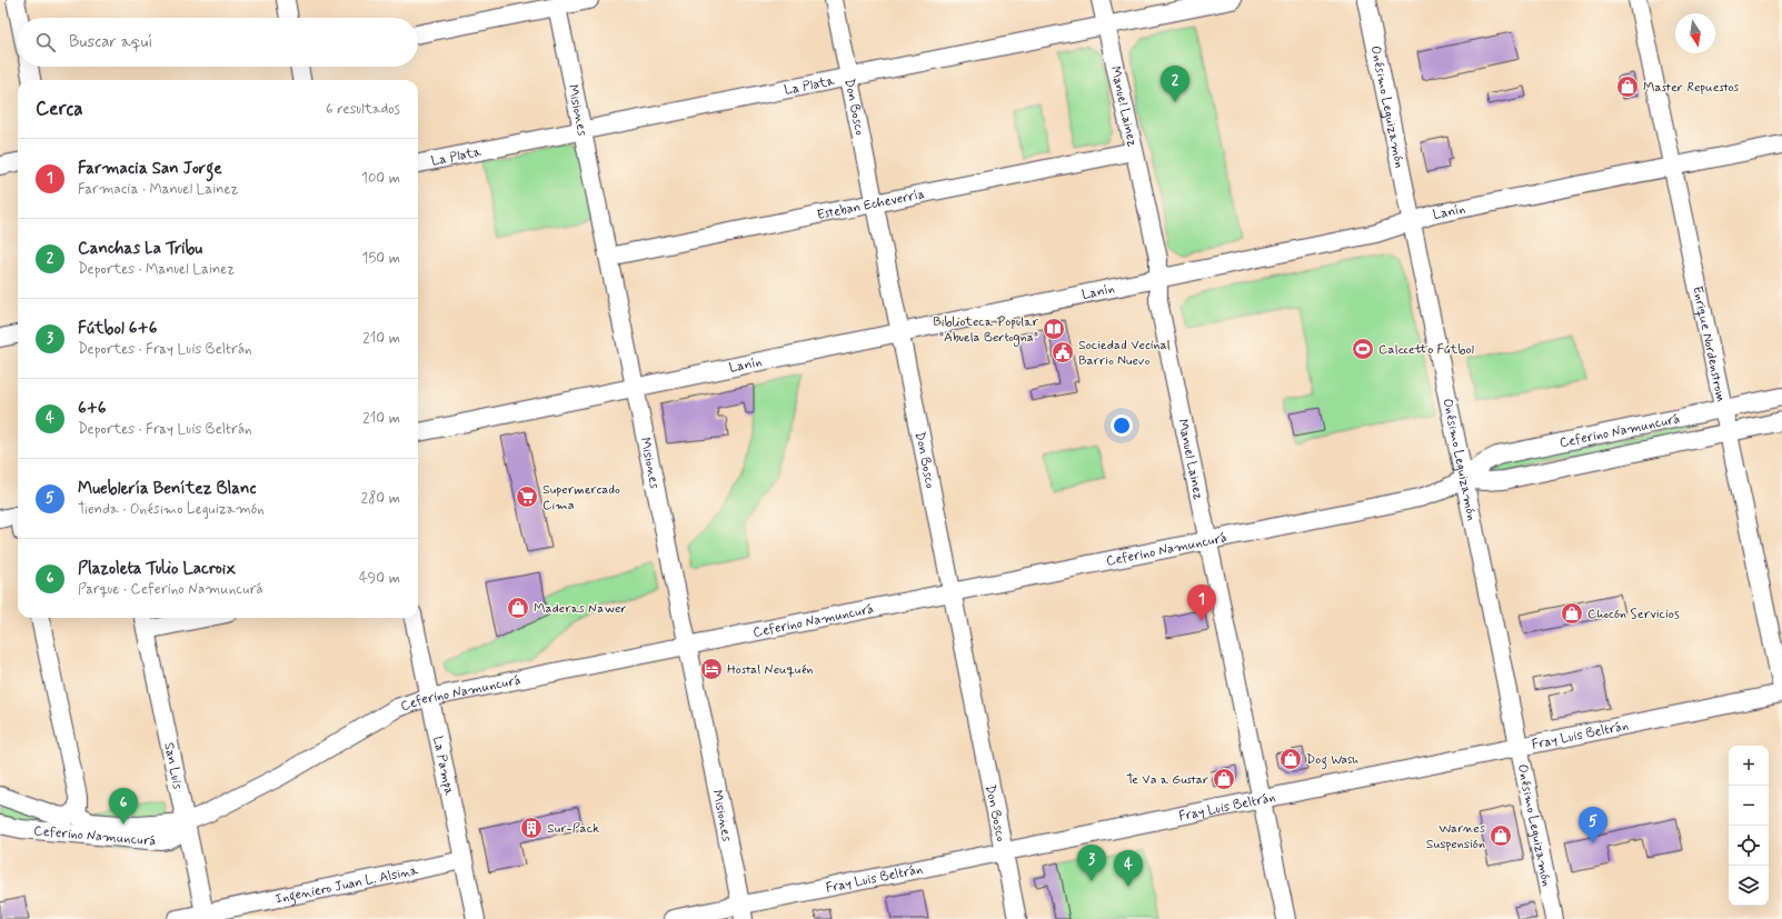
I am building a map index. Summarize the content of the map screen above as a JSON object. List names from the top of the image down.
{
  "streets": {
    "street": [
      "La Plata",
      "Don Bosco",
      "Manuel Lainez",
      "Onésimo Leguizamón",
      "Misiones",
      "Esteban Echeverría",
      "Lanín",
      "Enrique Nordenstrom",
      "Ceferino Namuncurá",
      "Fray Luis Beltrán",
      "San Luis",
      "La Pampa",
      "Ingeniero Juan L. Alsina"
    ]
  },
  "crossings": [
    ["La Plata", "Don Bosco"],
    ["La Plata", "Manuel Lainez"],
    ["La Plata", "Misiones"],
    ["Don Bosco", "Esteban Echeverría"],
    ["Don Bosco", "Lanín"],
    ["Don Bosco", "Ceferino Namuncurá"],
    ["Don Bosco", "Fray Luis Beltrán"],
    ["Manuel Lainez", "Esteban Echeverría"],
    ["Manuel Lainez", "Lanín"],
    ["Manuel Lainez", "Ceferino Namuncurá"],
    ["Manuel Lainez", "Fray Luis Beltrán"],
    ["Onésimo Leguizamón", "Lanín"],
    ["Onésimo Leguizamón", "Ceferino Namuncurá"],
    ["Onésimo Leguizamón", "Fray Luis Beltrán"],
    ["Misiones", "Esteban Echeverría"],
    ["Misiones", "Lanín"],
    ["Misiones", "Ceferino Namuncurá"],
    ["Misiones", "Fray Luis Beltrán"],
    ["Lanín", "Enrique Nordenstrom"],
    ["Enrique Nordenstrom", "Ceferino Namuncurá"],
    ["Ceferino Namuncurá", "San Luis"],
    ["Ceferino Namuncurá", "La Pampa"],
    ["San Luis", "Ingeniero Juan L. Alsina"],
    ["La Pampa", "Ingeniero Juan L. Alsina"]
  ],
  "places": {
    "shop": [
      "Master Repuestos",
      "Maderas Nawer",
      "Chocón Servicios",
      "Dog Wash",
      "Te Va a Gustar",
      "Warnes Suspensión"
    ],
    "library": ["Biblioteca Popular \"Abuela Bertogna\""],
    "sports": ["Calccetto Fútbol"],
    "public building": ["Sociedad Vecinal Barrio Nuevo"],
    "supermarket": ["Supermercado Cima"],
    "hotel": ["Hostal Neuquén"],
    "building": ["Sur-Pack"]
  },
  "north": "bottom",
  "page": {
    "search": "Buscar aquí",
    "pins": [
      "2",
      "1",
      "6",
      "5",
      "3",
      "4"
    ],
    "heading": ["Cerca", "6 resultados"],
    "list": [
      {
        "mark": "1",
        "name": "Farmacia San Jorge",
        "note": "Farmacia · Manuel Lainez",
        "value": "100 m"
      },
      {
        "mark": "2",
        "name": "Canchas La Tribu",
        "note": "Deportes · Manuel Lainez",
        "value": "150 m"
      },
      {
        "mark": "3",
        "name": "Fútbol 6+6",
        "note": "Deportes · Fray Luis Beltrán",
        "value": "210 m"
      },
      {
        "mark": "4",
        "name": "6+6",
        "note": "Deportes · Fray Luis Beltrán",
        "value": "210 m"
      },
      {
        "mark": "5",
        "name": "Mueblería Benítez Blanc",
        "note": "Tienda · Onésimo Leguizamón",
        "value": "280 m"
      },
      {
        "mark": "6",
        "name": "Plazoleta Tulio Lacroix",
        "note": "Parque · Ceferino Namuncurá",
        "value": "490 m"
      }
    ],
    "map_buttons": ["+", "−"]
  }
}
